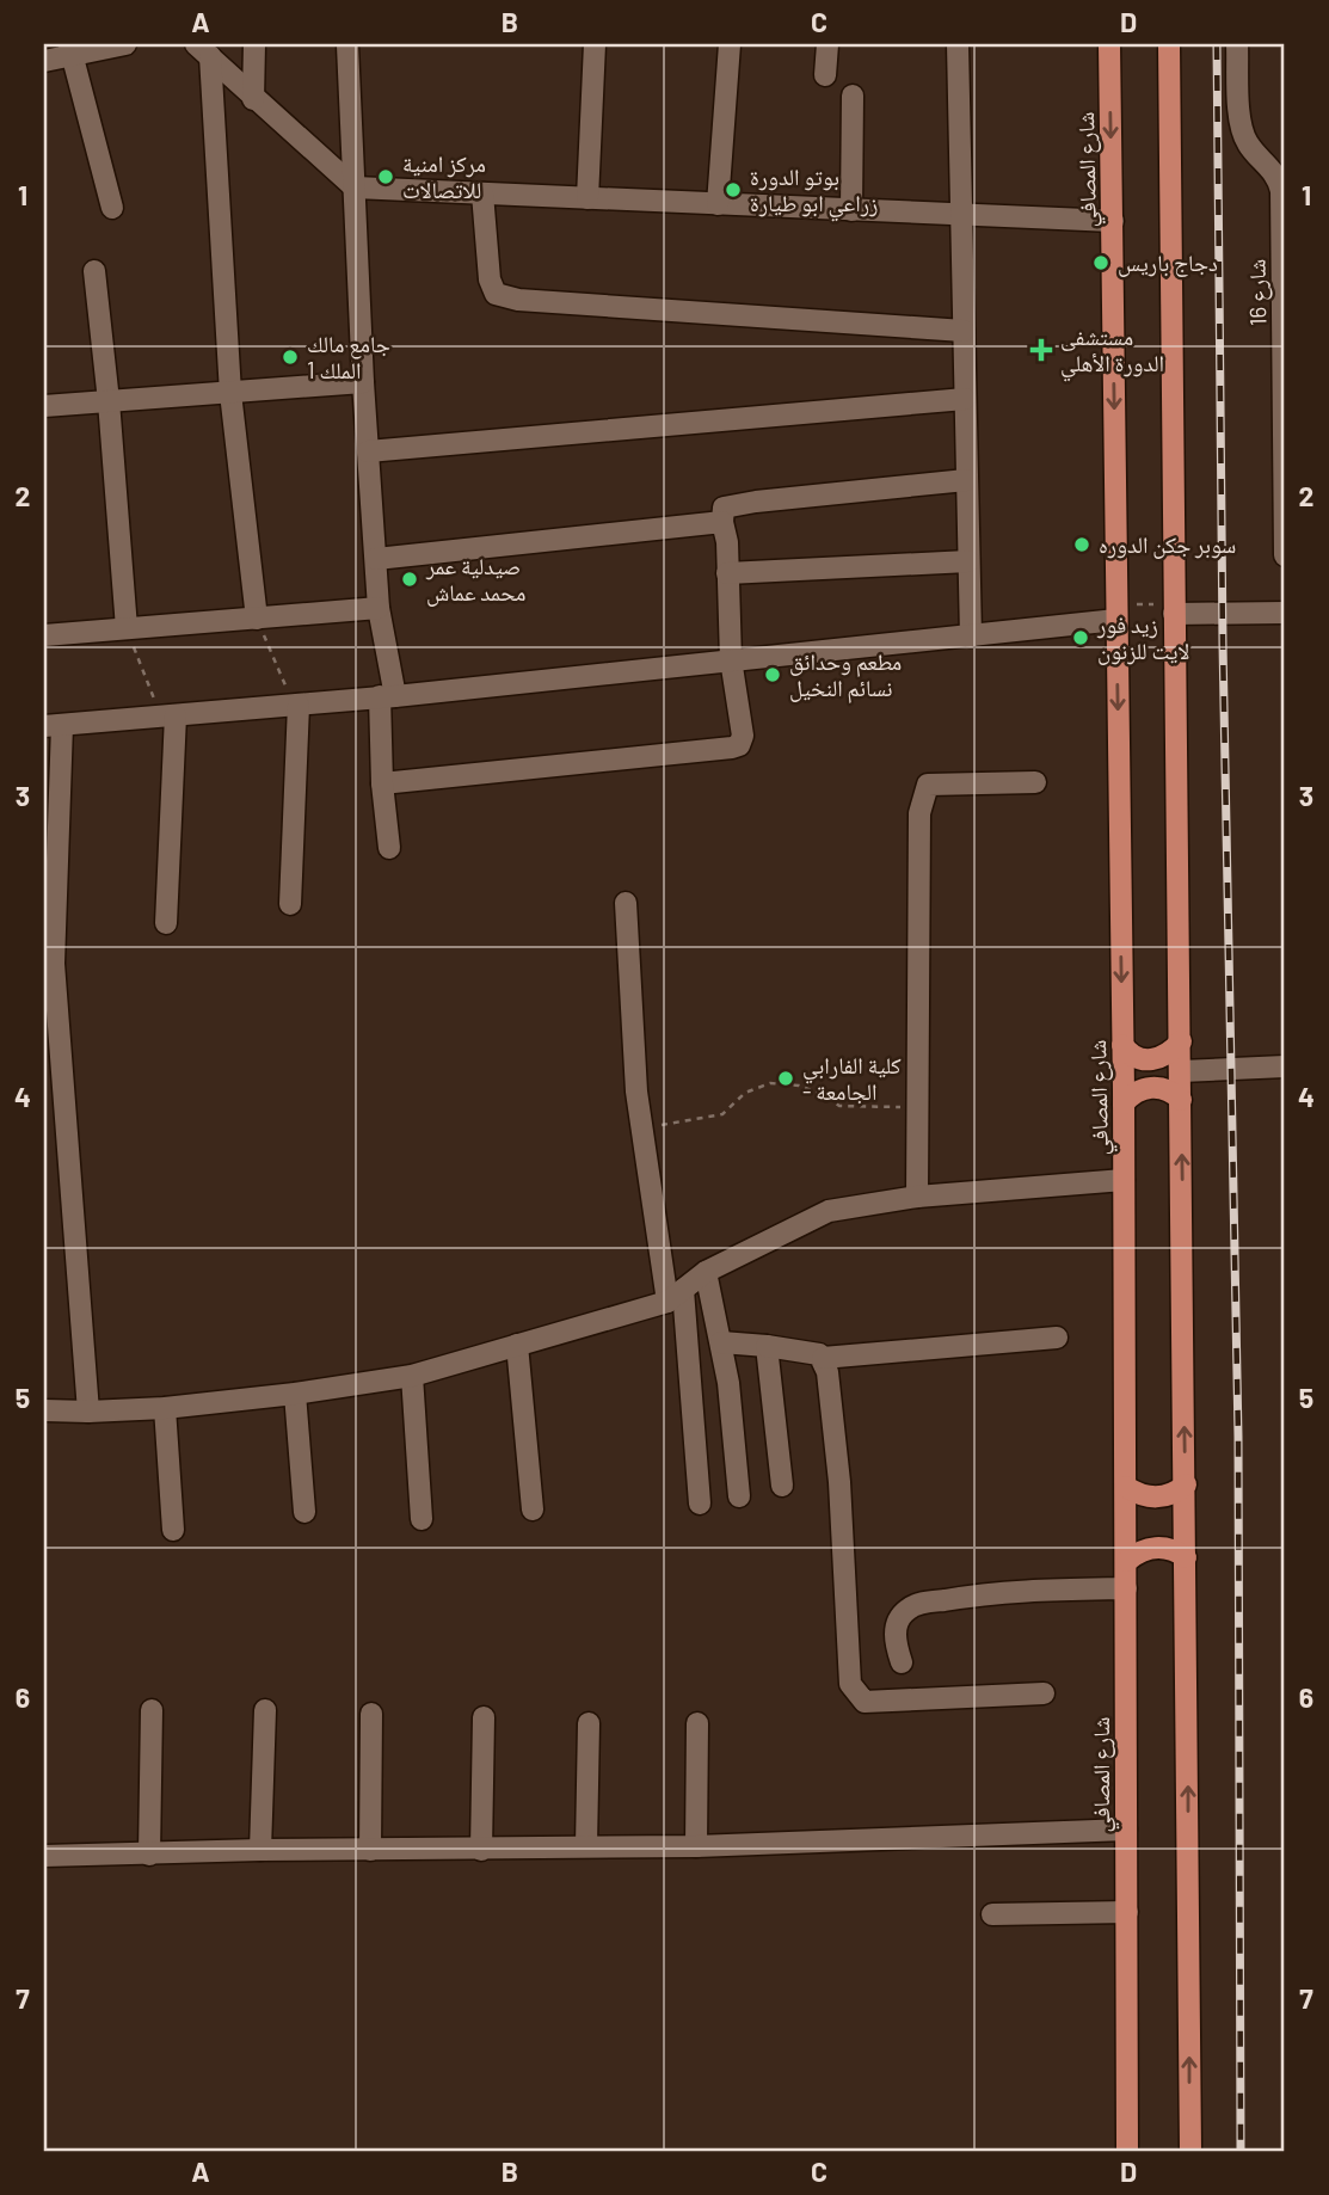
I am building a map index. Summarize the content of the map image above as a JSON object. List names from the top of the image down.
{
  "streets": {
    "main road": ["شارع المصافي"],
    "street": ["شارع 16"]
  },
  "places": {
    "other": [
      "مركز امنية للاتصالات",
      "بوتو الدورة زراعي ابو طيارة",
      "دجاج باريس",
      "جامع مالك الملك 1",
      "سوبر جكن الدوره",
      "صيدلية عمر محمد عماش",
      "زيد فور لايت للزنون",
      "مطعم وحدائق نسائم النخيل",
      "كلية الفارابي - الجامعة"
    ],
    "health": ["مستشفى الدورة الأهلي"]
  },
  "grid": {
    "columns": [
      "A",
      "B",
      "C",
      "D"
    ],
    "rows": [
      "1",
      "2",
      "3",
      "4",
      "5",
      "6",
      "7"
    ]
  }
}
